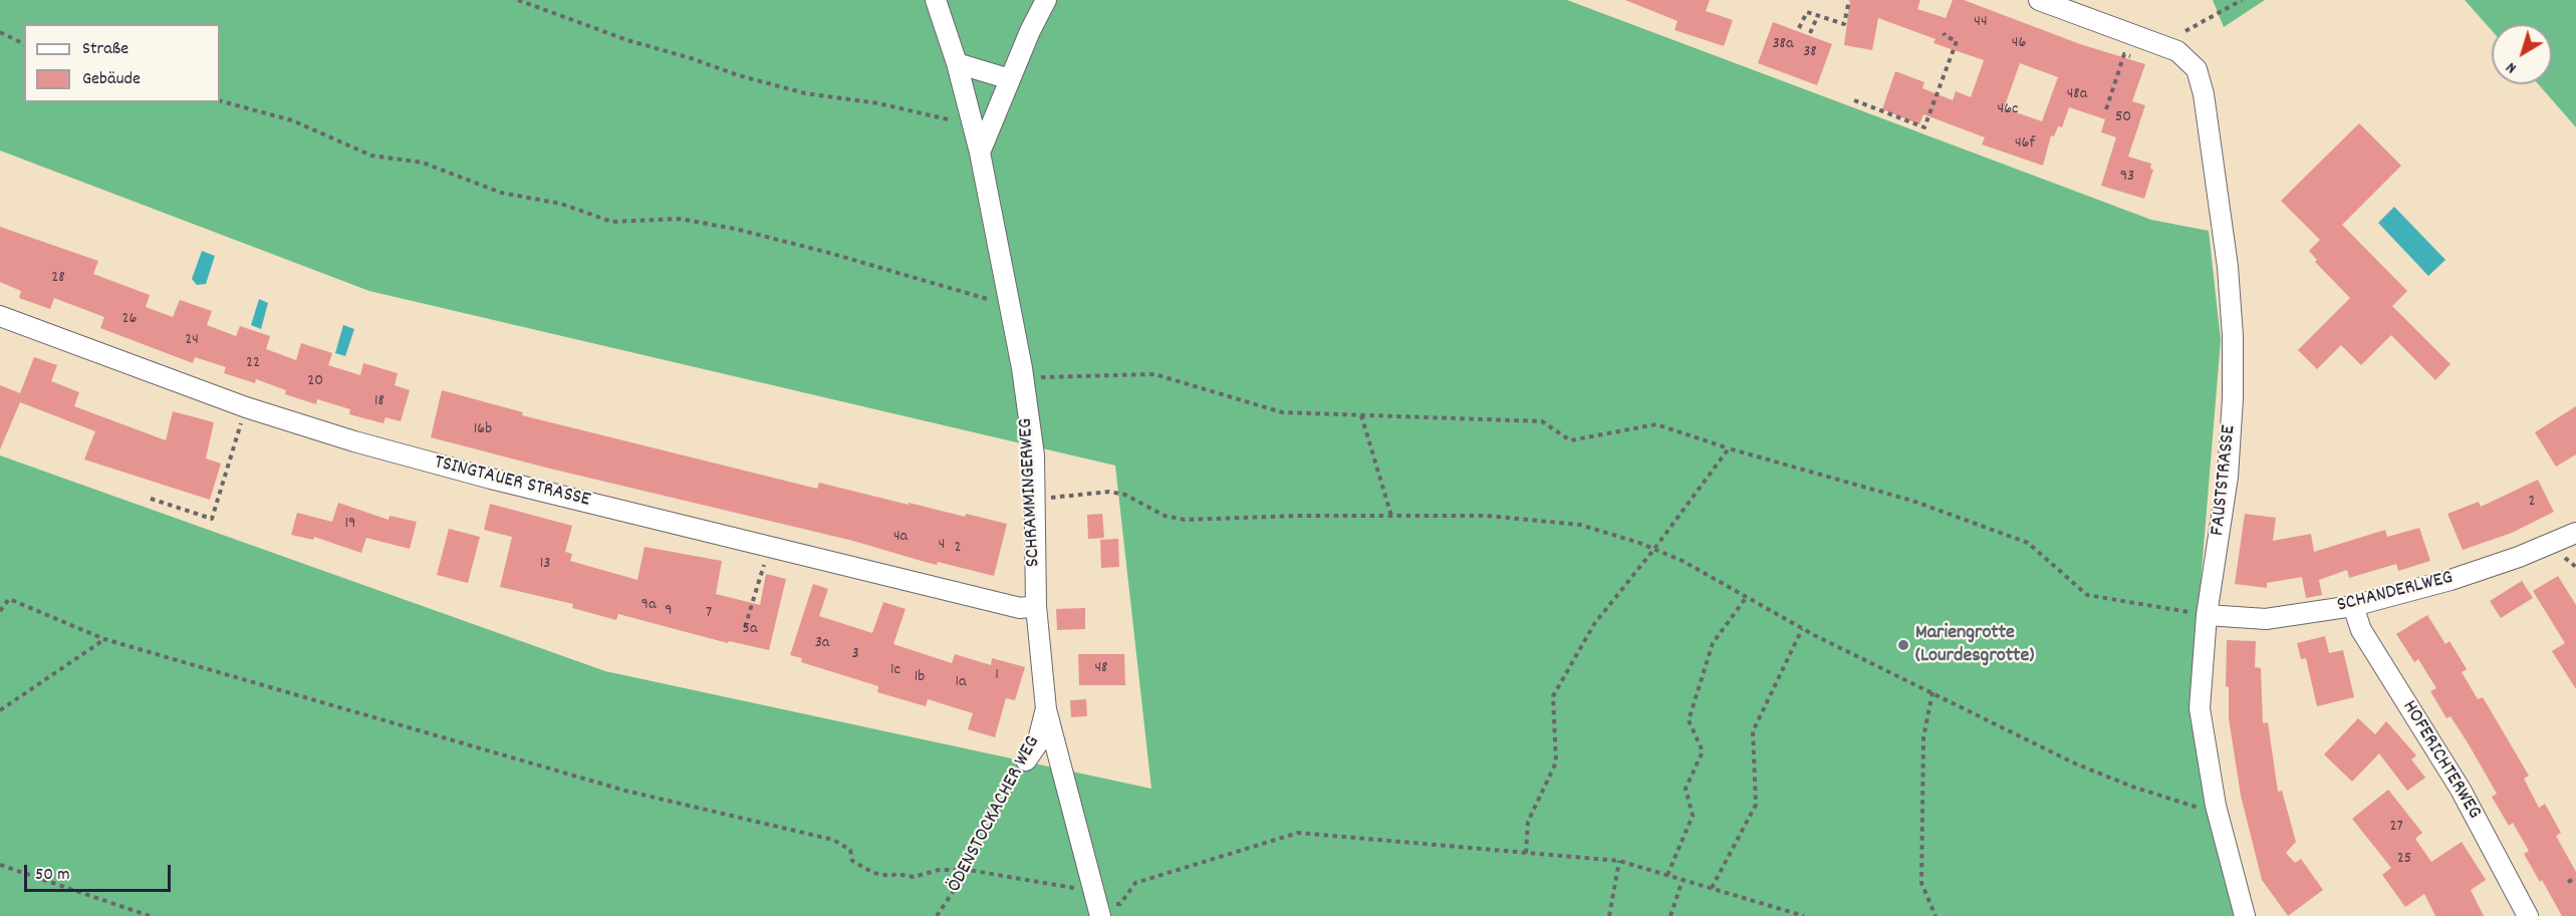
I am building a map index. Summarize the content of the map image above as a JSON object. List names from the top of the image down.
{
  "streets": {
    "street": [
      "FAUSTSTRASSE",
      "TSINGTAUER STRASSE",
      "SCHRAMMINGERWEG",
      "SCHANDERLWEG",
      "HOFERICHTERWEG"
    ],
    "path": ["ÖDENSTOCKACHER WEG"]
  },
  "crossings": [
    ["FAUSTSTRASSE", "SCHANDERLWEG"],
    ["TSINGTAUER STRASSE", "SCHRAMMINGERWEG"],
    ["SCHRAMMINGERWEG", "ÖDENSTOCKACHER WEG"],
    ["SCHANDERLWEG", "HOFERICHTERWEG"]
  ],
  "places": ["Mariengrotte (Lourdesgrotte)"],
  "house_numbers": [
    "44",
    "46",
    "38a",
    "38",
    "48a",
    "46c",
    "50",
    "46f",
    "93",
    "28",
    "26",
    "24",
    "22",
    "20",
    "18",
    "16b",
    "2",
    "19",
    "4a",
    "4",
    "2",
    "13",
    "9a",
    "9",
    "7",
    "5a",
    "3a",
    "3",
    "48",
    "1c",
    "1",
    "1b",
    "1a",
    "27",
    "25"
  ],
  "legend": ["Straße", "Gebäude"],
  "scale_bar": "50 m",
  "north": "bottom left"
}
